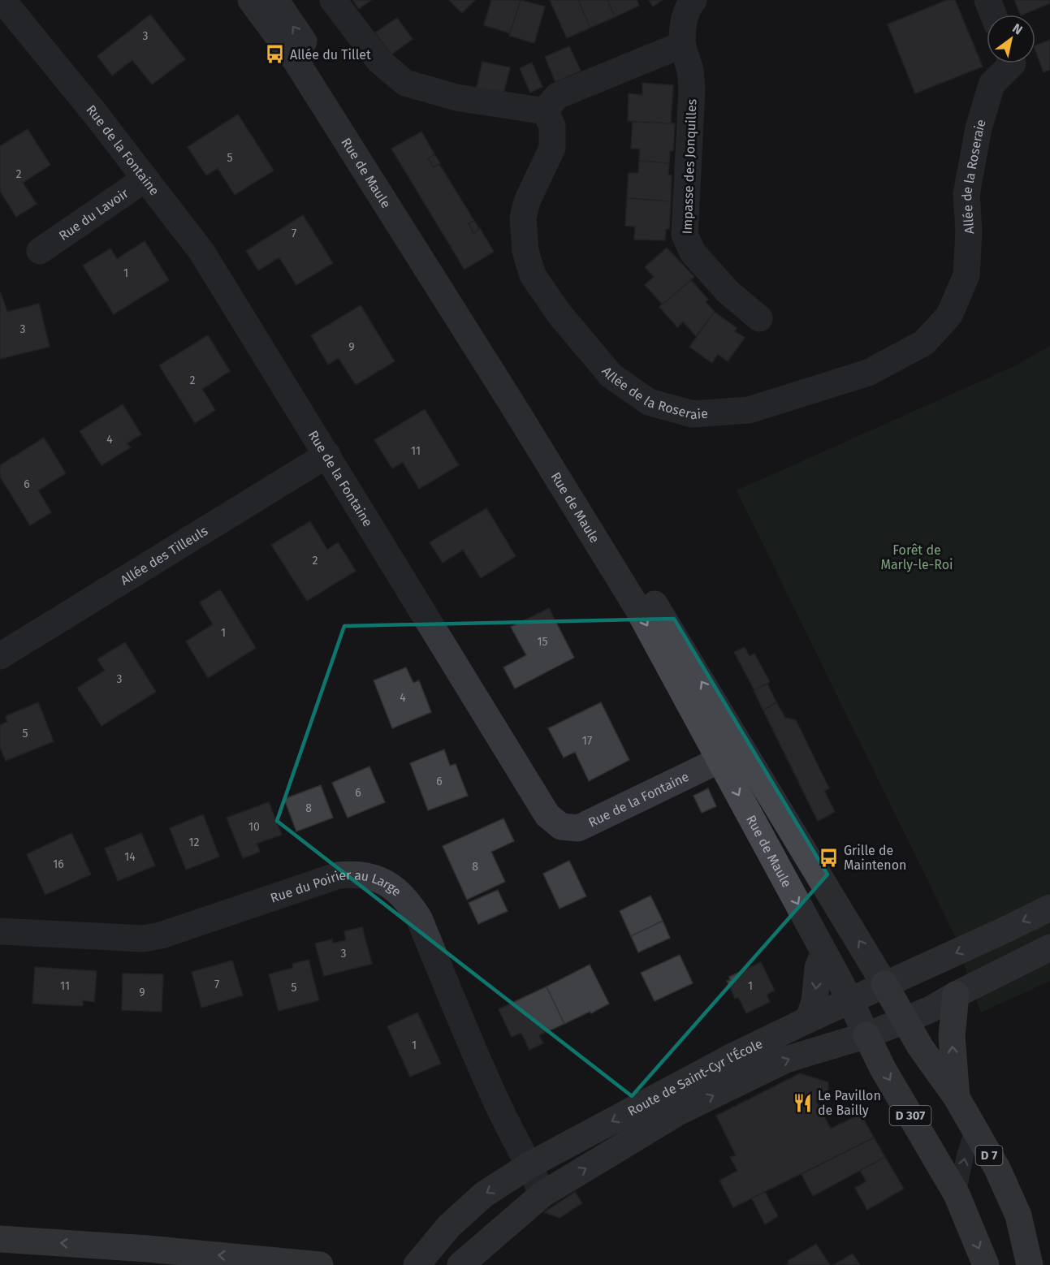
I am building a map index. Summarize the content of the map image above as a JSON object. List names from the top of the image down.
{
  "streets": {
    "main road": ["D 307", "D 7"],
    "street": [
      "Rue de la Fontaine",
      "Impasse des Jonquilles",
      "Rue de Maule",
      "Allée de la Roseraie",
      "Rue du Lavoir",
      "Allée des Tilleuls",
      "Rue du Poirier au Large",
      "Route de Saint-Cyr l'École"
    ]
  },
  "crossings": [
    ["Rue de la Fontaine", "Rue de Maule"],
    ["Rue de la Fontaine", "Rue du Lavoir"],
    ["Rue de la Fontaine", "Allée des Tilleuls"],
    ["Rue de Maule", "Route de Saint-Cyr l'École"],
    ["Rue de Maule", "D 307"],
    ["Rue de Maule", "D 7"],
    ["Rue du Poirier au Large", "Route de Saint-Cyr l'École"],
    ["Route de Saint-Cyr l'École", "D 307"],
    ["Route de Saint-Cyr l'École", "D 7"]
  ],
  "parks": ["Forêt de Marly-le-Roi"],
  "places": {
    "bus stop": ["Allée du Tillet", "Grille de Maintenon"],
    "restaurant": ["Le Pavillon de Bailly"]
  },
  "house_numbers": [
    "3",
    "5",
    "2",
    "7",
    "1",
    "3",
    "9",
    "2",
    "4",
    "11",
    "6",
    "2",
    "1",
    "15",
    "3",
    "4",
    "5",
    "17",
    "6",
    "6",
    "8",
    "10",
    "12",
    "14",
    "16",
    "8",
    "3",
    "7",
    "11",
    "1",
    "5",
    "9",
    "1"
  ],
  "north": "top right"
}
